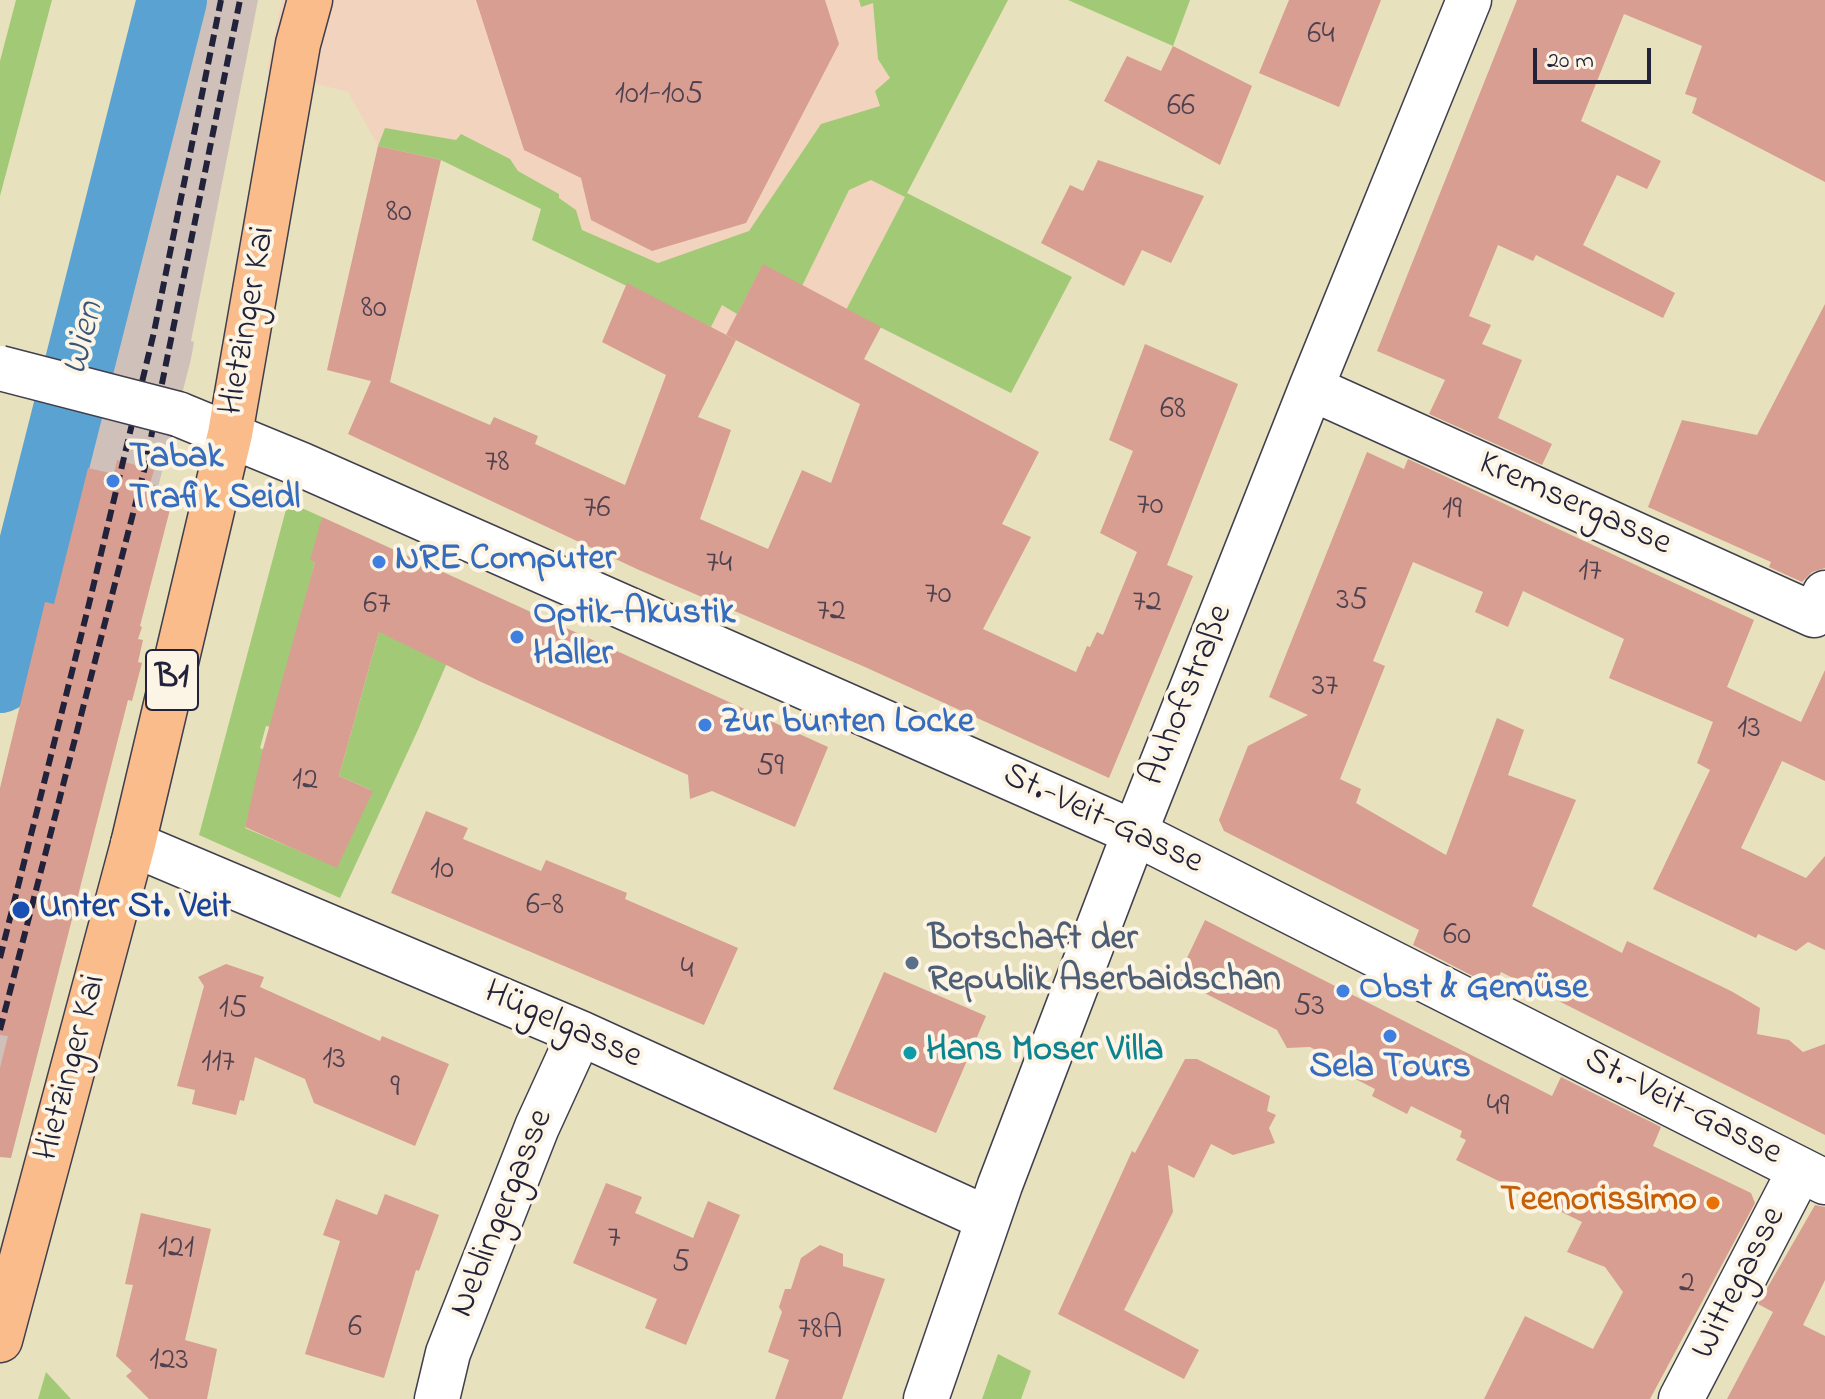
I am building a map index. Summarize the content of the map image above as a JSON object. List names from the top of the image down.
{
  "streets": {
    "main road": ["Hietzinger Kai", "B1"],
    "street": [
      "Kremsergasse",
      "Auhofstraße",
      "St.-Veit-Gasse",
      "Hügelgasse",
      "Neblingergasse",
      "Wittegasse"
    ]
  },
  "crossings": [
    ["Hietzinger Kai", "St.-Veit-Gasse"],
    ["Hietzinger Kai", "Hügelgasse"],
    ["Kremsergasse", "Auhofstraße"],
    ["Auhofstraße", "St.-Veit-Gasse"],
    ["Auhofstraße", "Hügelgasse"],
    ["St.-Veit-Gasse", "Wittegasse"],
    ["Hügelgasse", "Neblingergasse"]
  ],
  "water": ["Wien"],
  "places": [
    "Tabak Trafik Seidl",
    "NRE Computer",
    "Optik-Akustik Haller",
    "Zur bunten Locke",
    "Unter St. Veit",
    "Botschaft der Republik Aserbaidschan",
    "Obst & Gemüse",
    "Sela Tours",
    "Hans Moser Villa",
    "Teenorissimo"
  ],
  "house_numbers": [
    "64",
    "101-105",
    "66",
    "80",
    "80",
    "68",
    "78",
    "70",
    "76",
    "19",
    "74",
    "17",
    "70",
    "35",
    "72",
    "67",
    "72",
    "37",
    "13",
    "59",
    "12",
    "10",
    "6-8",
    "60",
    "4",
    "53",
    "15",
    "13",
    "117",
    "9",
    "49",
    "7",
    "121",
    "5",
    "2",
    "6",
    "78A",
    "123"
  ],
  "scale_bar": "20 m"
}
